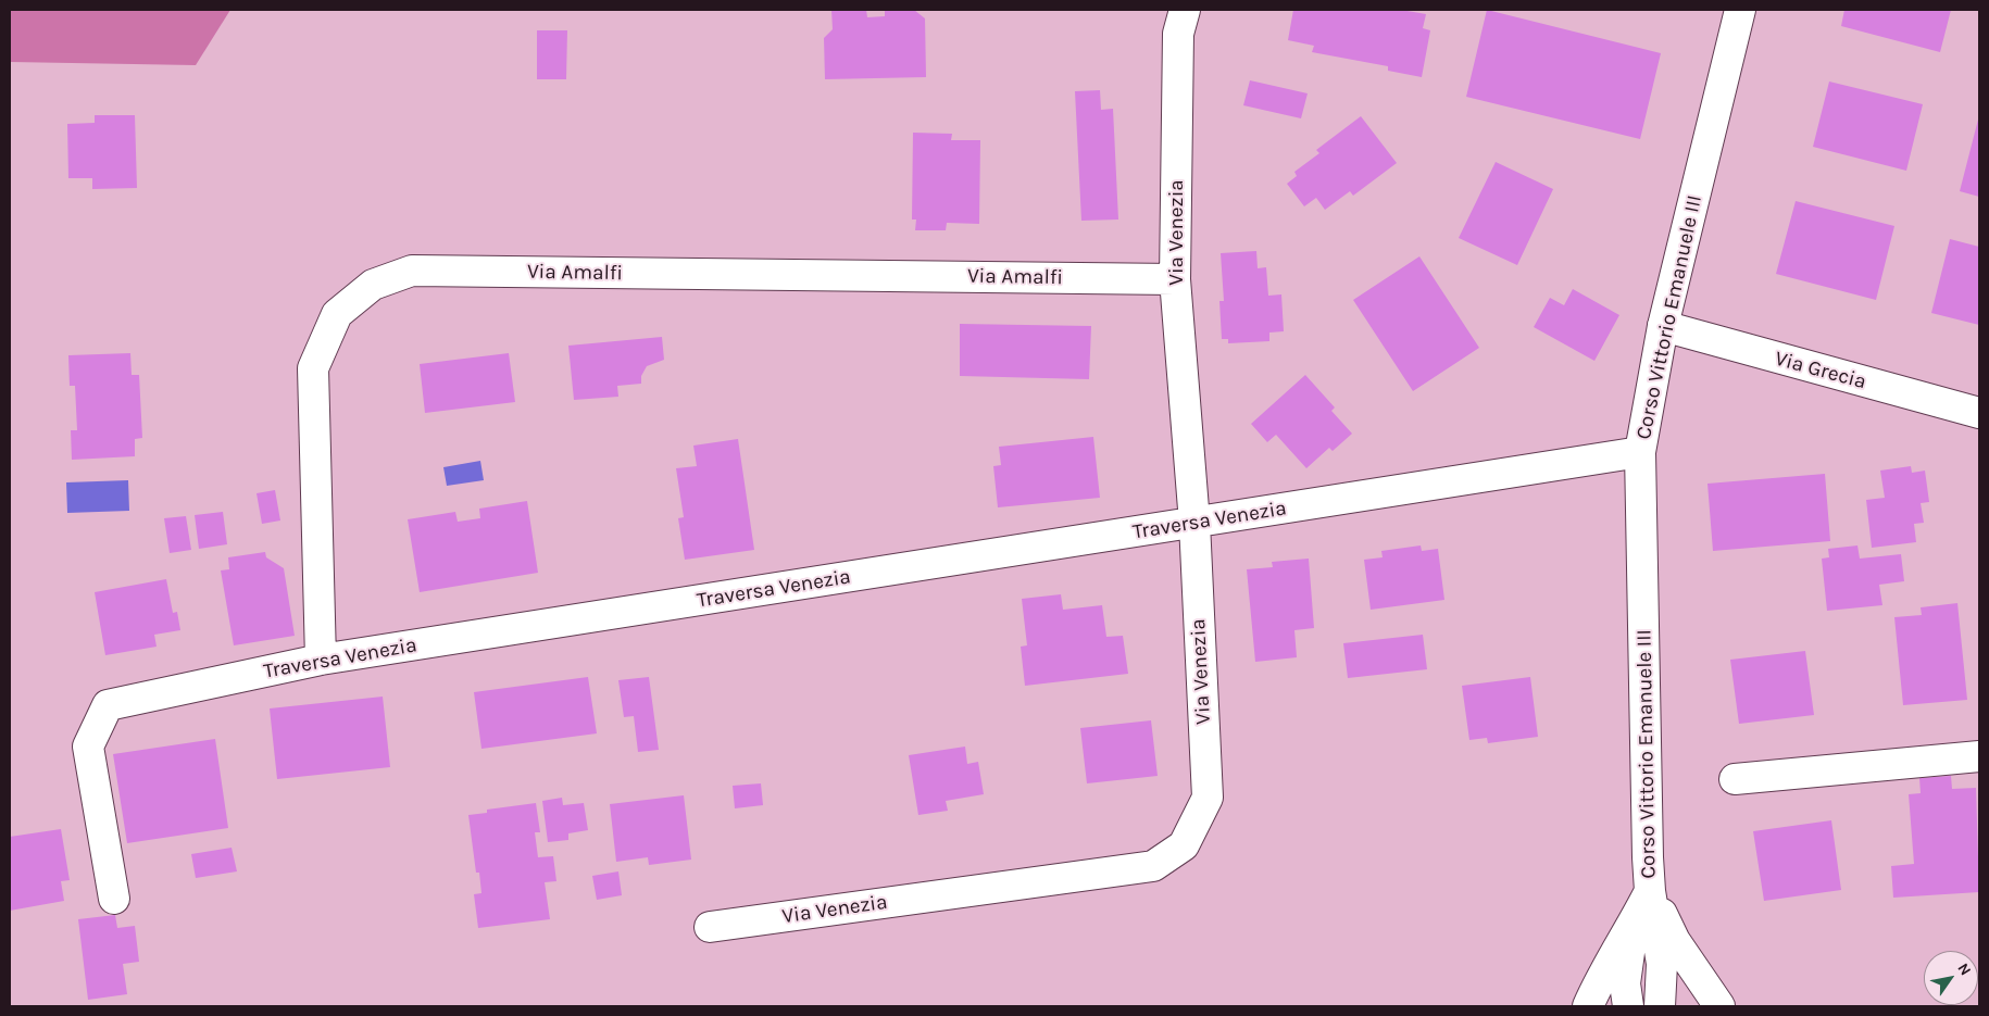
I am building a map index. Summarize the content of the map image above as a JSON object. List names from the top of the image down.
{
  "streets": {
    "street": [
      "Via Venezia",
      "Via Amalfi",
      "Corso Vittorio Emanuele III",
      "Via Grecia",
      "Traversa Venezia"
    ]
  },
  "crossings": [
    ["Via Venezia", "Via Amalfi"],
    ["Via Venezia", "Traversa Venezia"],
    ["Via Amalfi", "Traversa Venezia"],
    ["Corso Vittorio Emanuele III", "Via Grecia"],
    ["Corso Vittorio Emanuele III", "Traversa Venezia"]
  ],
  "north": "top right"
}
